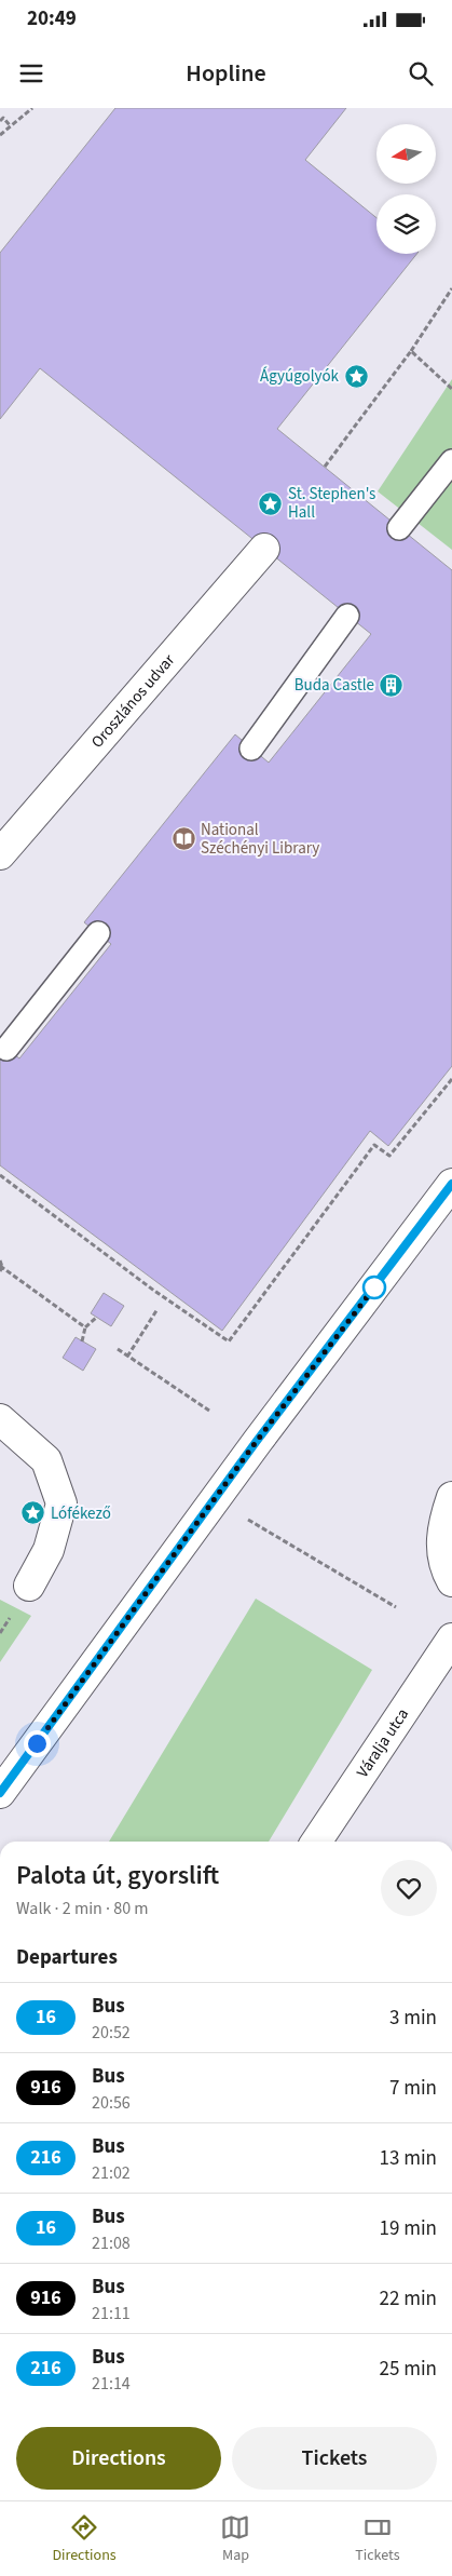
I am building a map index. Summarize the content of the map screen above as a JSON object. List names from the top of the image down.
{
  "streets": {
    "street": ["Oroszlános udvar", "Váralja utca"]
  },
  "places": {
    "place": ["Ágyúgolyók", "St. Stephen's Hall", "Lófékező"],
    "building": ["Buda Castle"],
    "library": ["National Széchényi Library"]
  },
  "lines": ["bus line 16"],
  "north": "left",
  "page": {
    "status": "20:49",
    "header": "Hopline",
    "heading": [
      ["Palota út, gyorslift", "Walk · 2 min · 80 m"],
      "Departures"
    ],
    "list": [
      {
        "mark": "16",
        "name": "Bus",
        "note": "20:52",
        "value": "3 min"
      },
      {
        "mark": "916",
        "name": "Bus",
        "note": "20:56",
        "value": "7 min"
      },
      {
        "mark": "216",
        "name": "Bus",
        "note": "21:02",
        "value": "13 min"
      },
      {
        "mark": "16",
        "name": "Bus",
        "note": "21:08",
        "value": "19 min"
      },
      {
        "mark": "916",
        "name": "Bus",
        "note": "21:11",
        "value": "22 min"
      },
      {
        "mark": "216",
        "name": "Bus",
        "note": "21:14",
        "value": "25 min"
      }
    ],
    "buttons": ["Directions", "Tickets"],
    "tabs": ["Directions", "Map", "Tickets"]
  }
}
